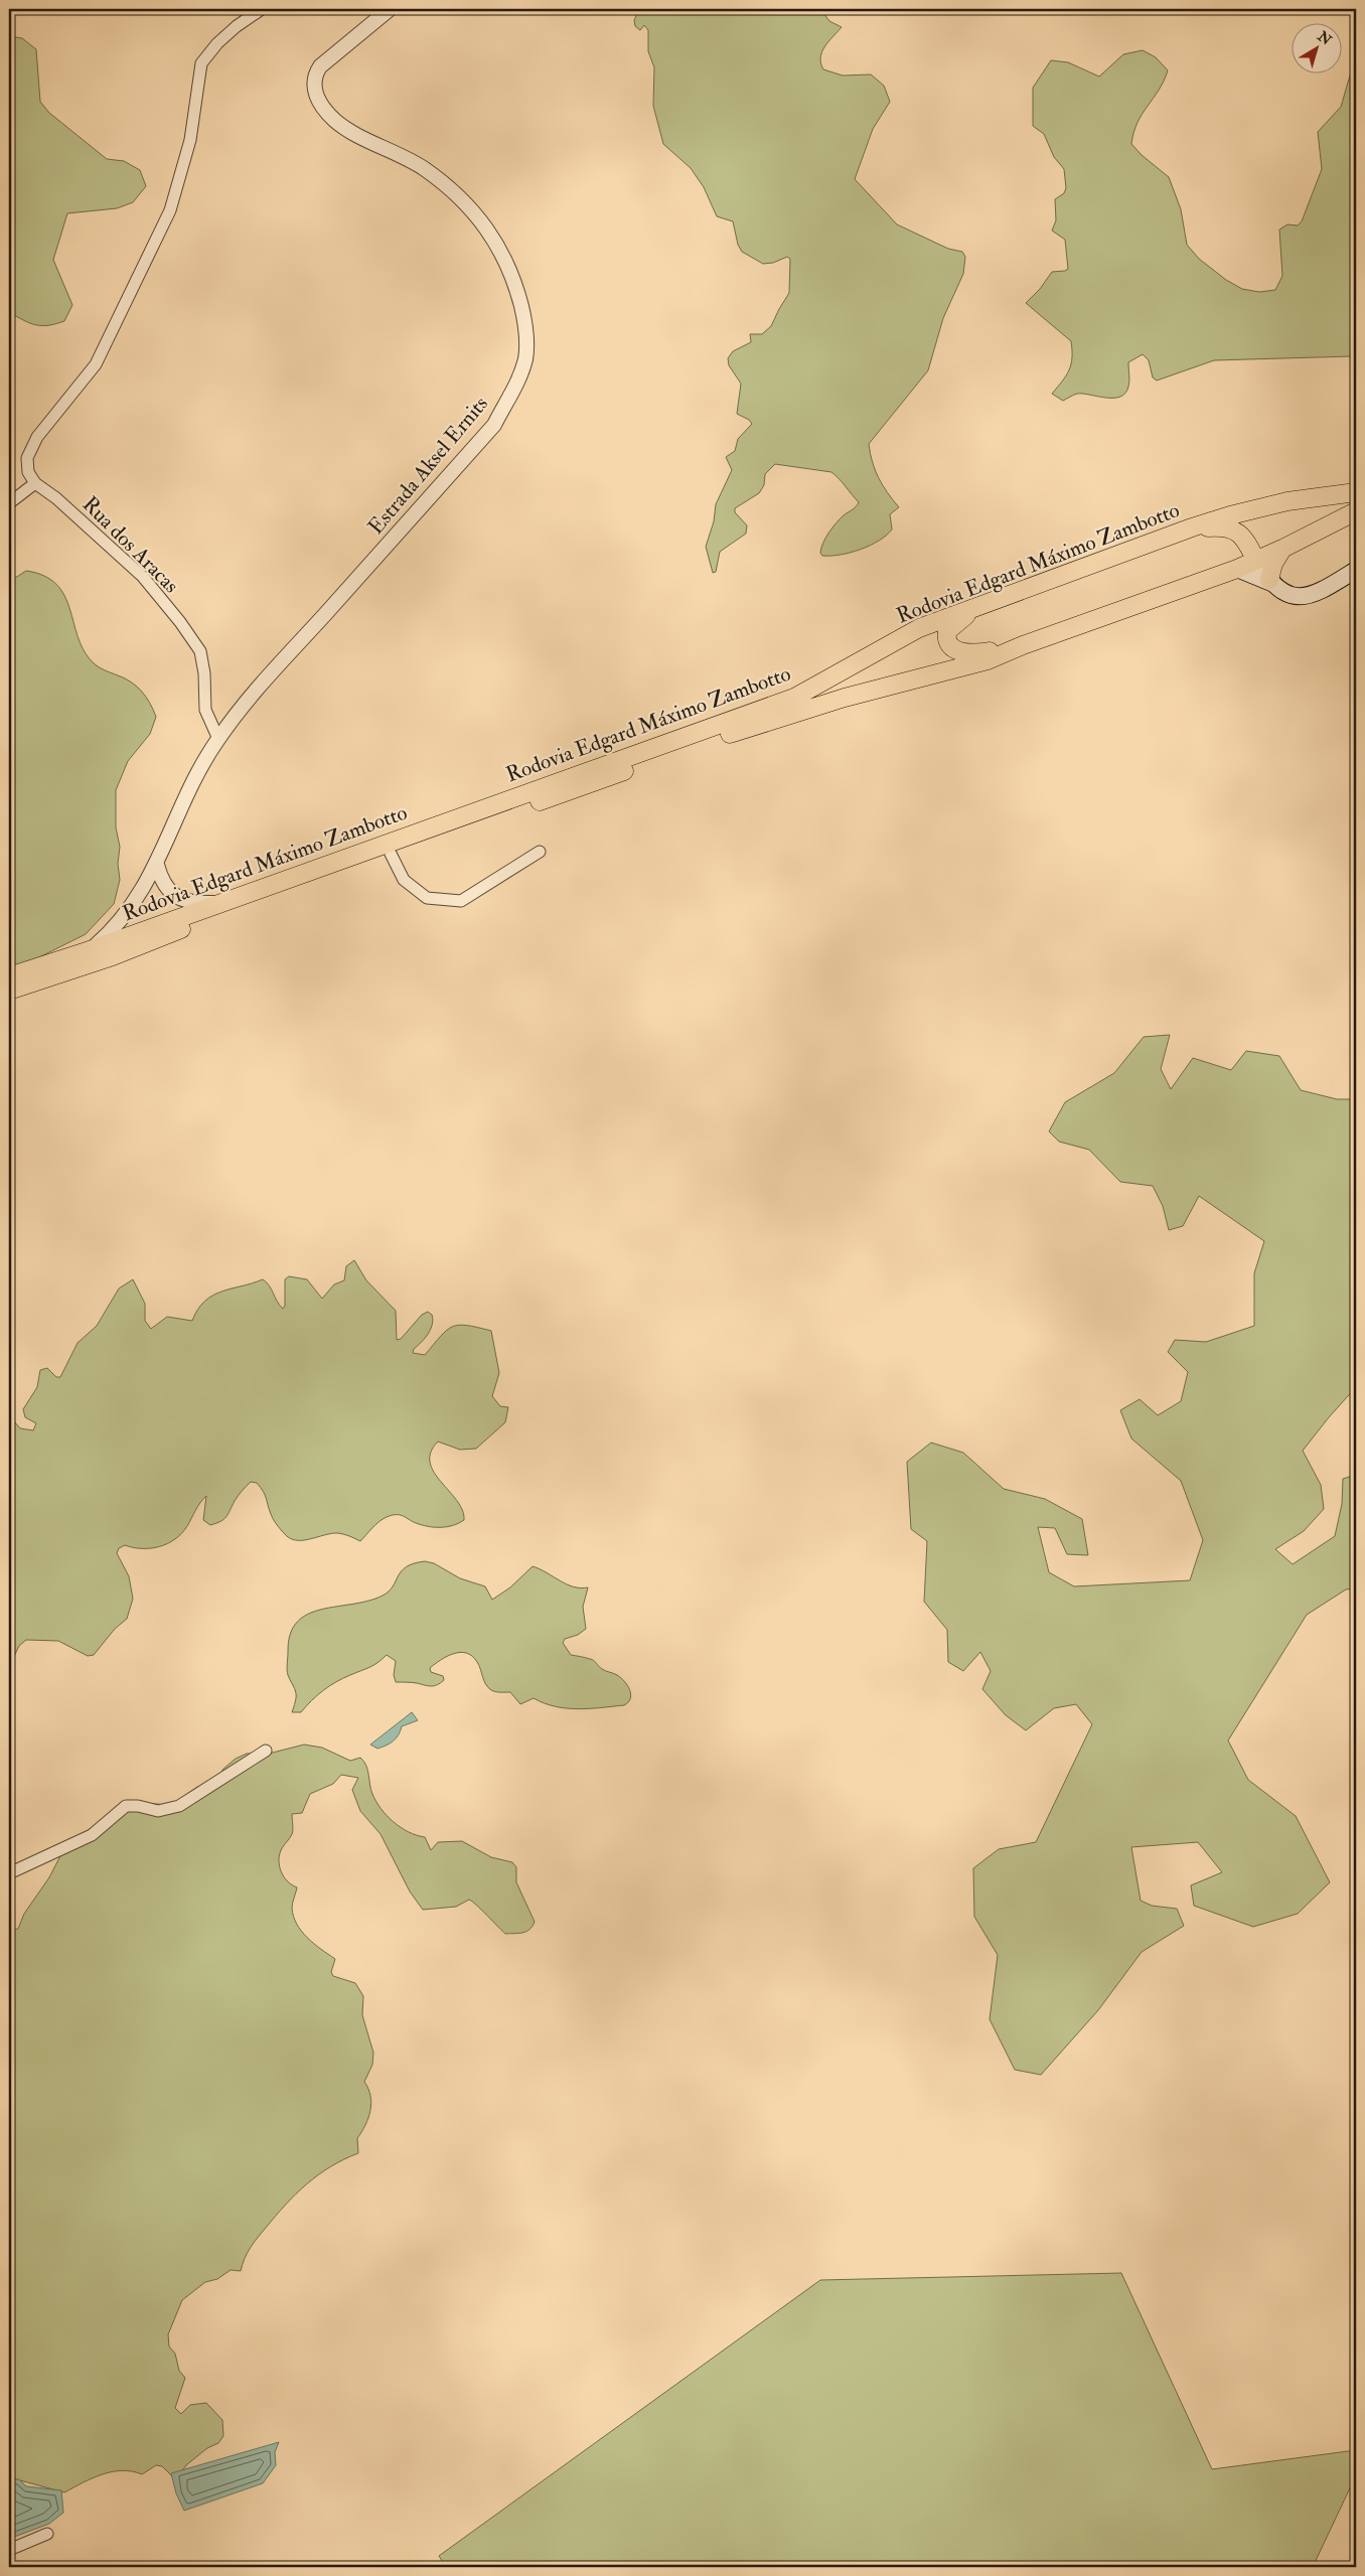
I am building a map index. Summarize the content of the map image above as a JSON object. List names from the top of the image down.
{
  "streets": {
    "main road": ["Rodovia Edgard Máximo Zambotto"],
    "street": ["Estrada Aksel Ernits", "Rua dos Aracas"]
  },
  "crossings": [
    ["Estrada Aksel Ernits", "Rua dos Aracas"],
    ["Estrada Aksel Ernits", "Rodovia Edgard Máximo Zambotto"]
  ],
  "north": "top right"
}
